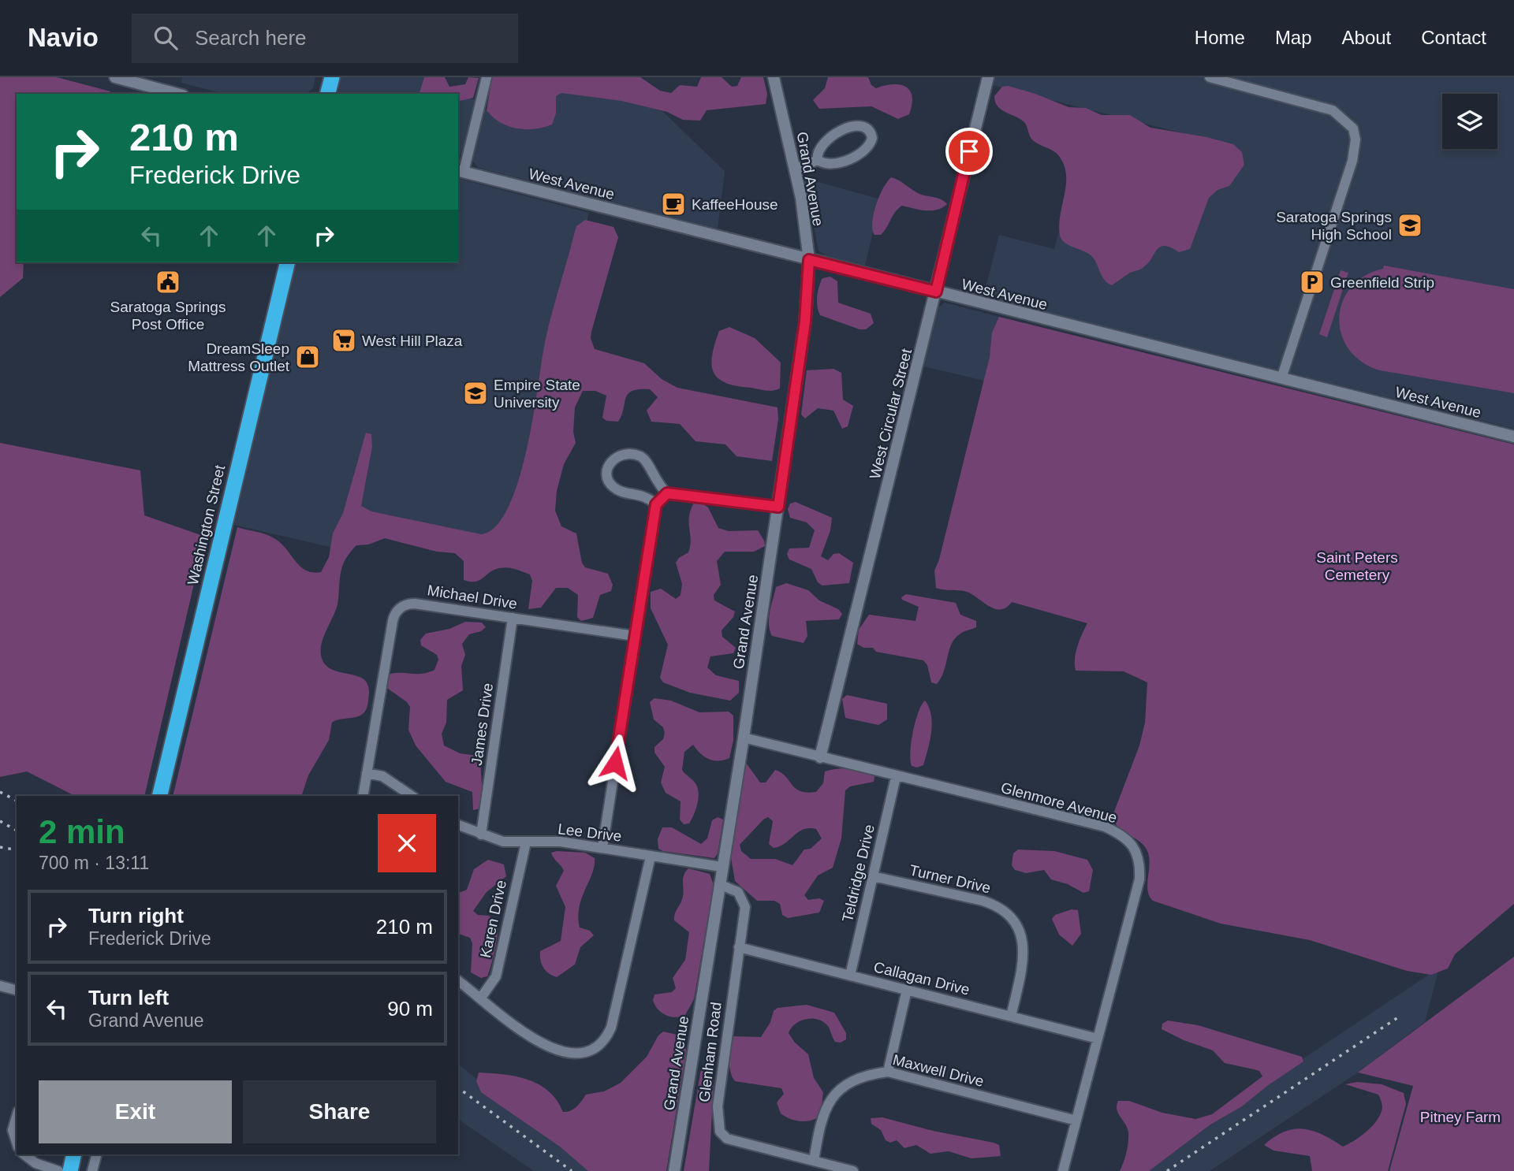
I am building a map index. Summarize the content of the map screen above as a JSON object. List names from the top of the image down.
{
  "streets": {
    "highway": ["Washington Street"],
    "street": [
      "Grand Avenue",
      "West Avenue",
      "West Circular Street",
      "Michael Drive",
      "James Drive",
      "Glenmore Avenue",
      "Lee Drive",
      "Teldridge Drive",
      "Turner Drive",
      "Karen Drive",
      "Callagan Drive",
      "Glenham Road",
      "Maxwell Drive"
    ]
  },
  "crossings": [
    ["Grand Avenue", "West Avenue"],
    ["Grand Avenue", "Glenmore Avenue"],
    ["Grand Avenue", "Lee Drive"],
    ["Grand Avenue", "Glenham Road"],
    ["West Avenue", "West Circular Street"],
    ["West Circular Street", "Glenmore Avenue"],
    ["Michael Drive", "James Drive"],
    ["James Drive", "Lee Drive"],
    ["Glenmore Avenue", "Teldridge Drive"],
    ["Glenmore Avenue", "Callagan Drive"],
    ["Glenmore Avenue", "Maxwell Drive"],
    ["Lee Drive", "Karen Drive"],
    ["Teldridge Drive", "Turner Drive"],
    ["Teldridge Drive", "Callagan Drive"],
    ["Turner Drive", "Callagan Drive"],
    ["Callagan Drive", "Glenham Road"],
    ["Glenham Road", "Maxwell Drive"]
  ],
  "parks": ["Saint Peters Cemetery", "Pitney Farm"],
  "places": {
    "cafe": ["KaffeeHouse"],
    "school or university": ["Saratoga Springs High School", "Empire State University"],
    "public building": ["Saratoga Springs Post Office"],
    "parking": ["Greenfield Strip"],
    "supermarket": ["West Hill Plaza"],
    "shop": ["DreamSleep Mattress Outlet"]
  },
  "page": {
    "header": "Navio",
    "search": "Search here",
    "nav": [
      "Home",
      "Map",
      "About",
      "Contact"
    ],
    "turn": ["210 m", "Frederick Drive"],
    "heading": ["2 min", "700 m · 13:11"],
    "list": [
      {
        "name": "Turn right",
        "note": "Frederick Drive",
        "value": "210 m"
      },
      {
        "name": "Turn left",
        "note": "Grand Avenue",
        "value": "90 m"
      }
    ],
    "buttons": ["Exit", "Share"]
  }
}
